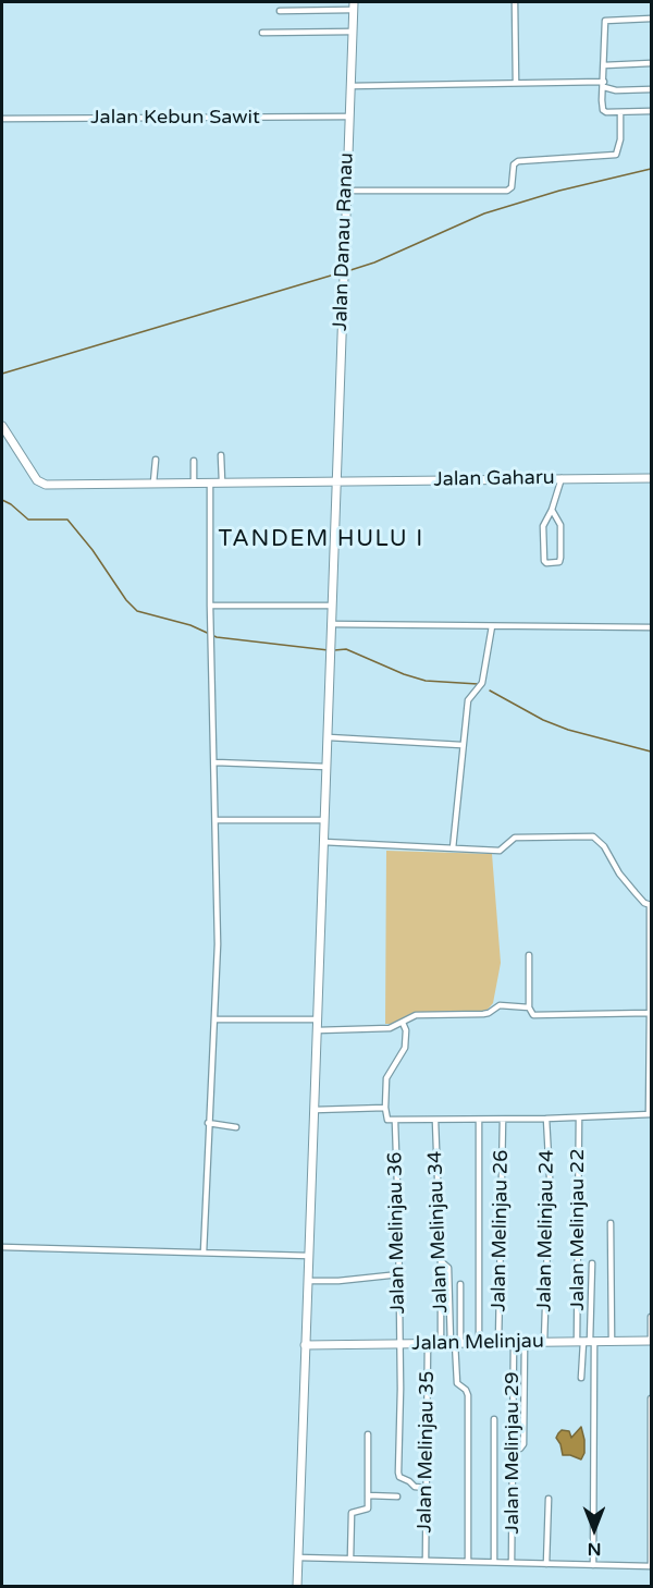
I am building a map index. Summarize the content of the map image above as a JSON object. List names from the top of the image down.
{
  "streets": {
    "street": [
      "Jalan Kebun Sawit",
      "Jalan Danau Ranau",
      "Jalan Gaharu",
      "Jalan Melinjau 22",
      "Jalan Melinjau 26",
      "Jalan Melinjau 24",
      "Jalan Melinjau 34",
      "Jalan Melinjau 36",
      "Jalan Melinjau",
      "Jalan Melinjau 35",
      "Jalan Melinjau 29"
    ]
  },
  "crossings": [
    ["Jalan Kebun Sawit", "Jalan Danau Ranau"],
    ["Jalan Danau Ranau", "Jalan Gaharu"],
    ["Jalan Danau Ranau", "Jalan Melinjau"],
    ["Jalan Melinjau 22", "Jalan Melinjau"],
    ["Jalan Melinjau 26", "Jalan Melinjau"],
    ["Jalan Melinjau 24", "Jalan Melinjau"],
    ["Jalan Melinjau 34", "Jalan Melinjau"],
    ["Jalan Melinjau 36", "Jalan Melinjau"],
    ["Jalan Melinjau 36", "Jalan Melinjau 35"],
    ["Jalan Melinjau", "Jalan Melinjau 35"],
    ["Jalan Melinjau", "Jalan Melinjau 29"]
  ],
  "districts": ["TANDEM HULU I"],
  "north": "bottom"
}
